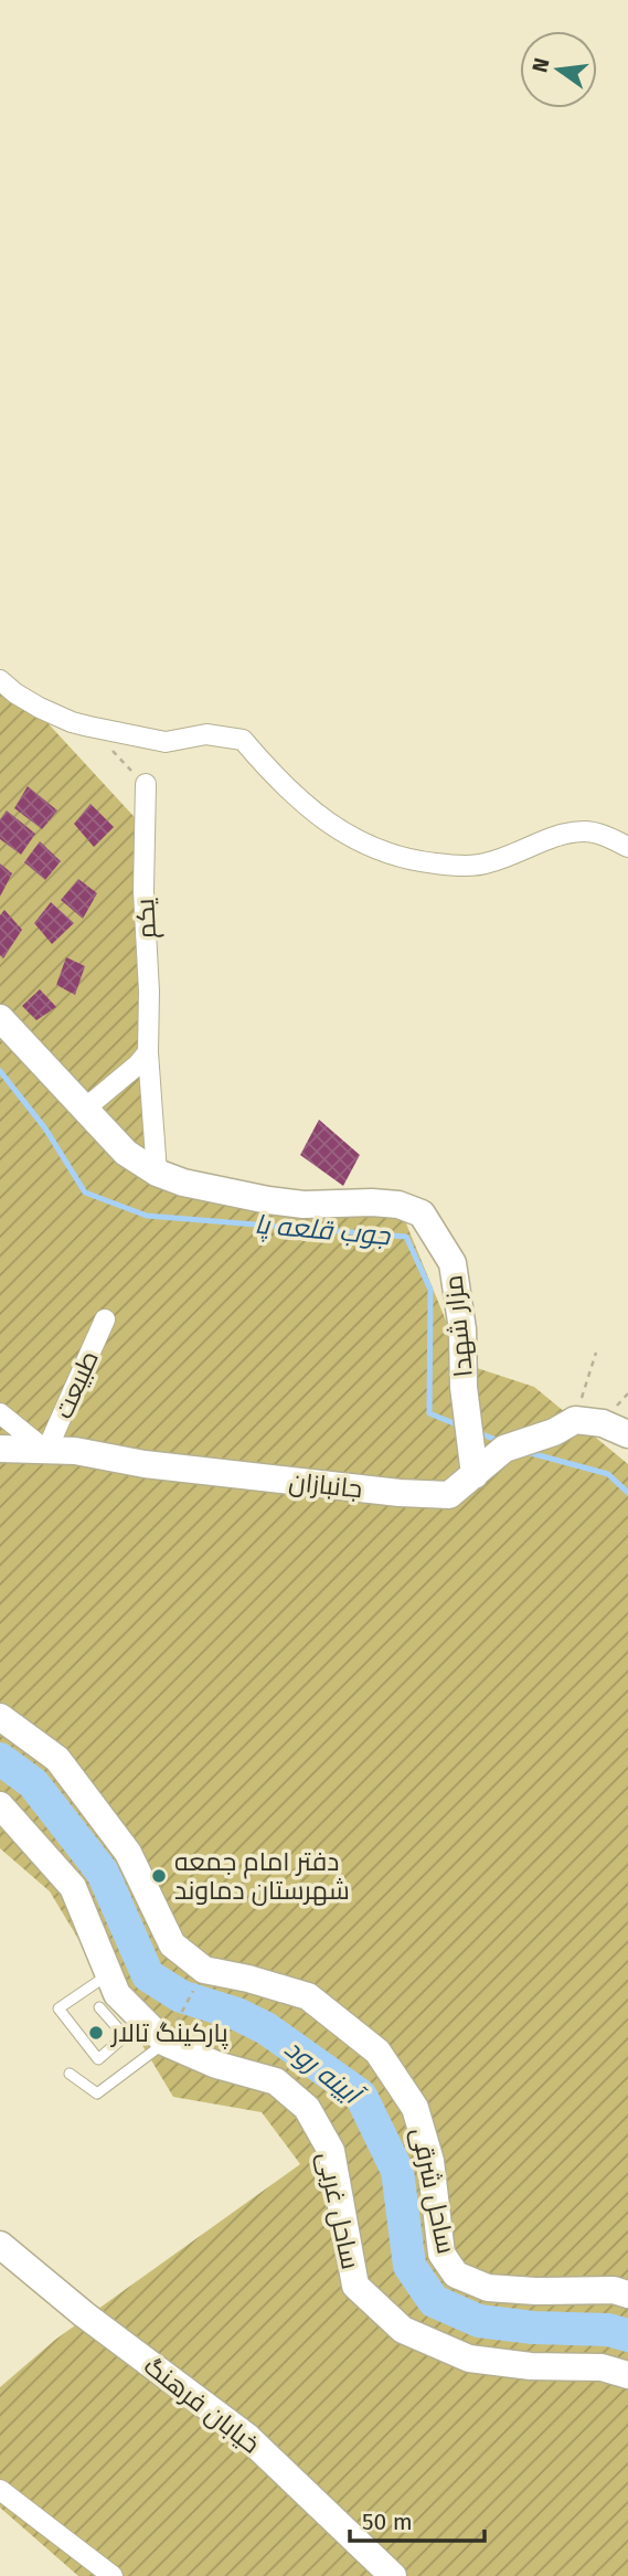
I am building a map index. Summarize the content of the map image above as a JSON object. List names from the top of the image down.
{
  "streets": {
    "street": [
      "یکم",
      "مزار شهدا",
      "طبیعت",
      "جانبازان",
      "ساحل شرقی",
      "ساحل غربی",
      "خیابان فرهنگ"
    ]
  },
  "crossings": [
    ["یکم", "مزار شهدا"],
    ["مزار شهدا", "جانبازان"],
    ["طبیعت", "جانبازان"]
  ],
  "water": ["جوب قلعه پا", "آیینه رود"],
  "places": ["دفتر امام جمعه شهرستان دماوند", "پارکینگ تالار"],
  "scale_bar": "50 m",
  "north": "left"
}
